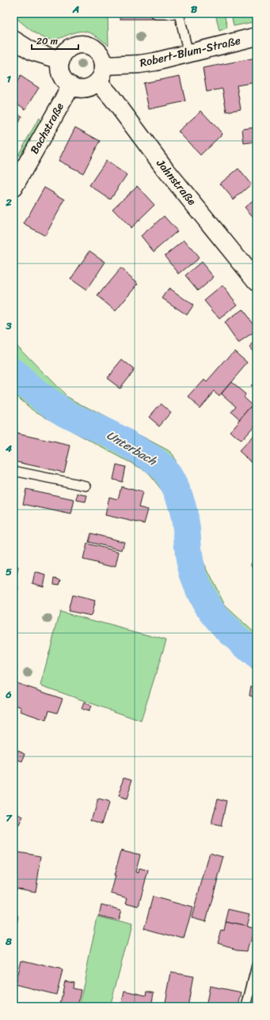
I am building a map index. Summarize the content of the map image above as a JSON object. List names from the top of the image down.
{
  "streets": {
    "street": ["Robert-Blum-Straße", "Bachstraße", "Jahnstraße"]
  },
  "crossings": [
    ["Robert-Blum-Straße", "Bachstraße"],
    ["Robert-Blum-Straße", "Jahnstraße"],
    ["Bachstraße", "Jahnstraße"]
  ],
  "water": ["Unterbach"],
  "scale_bar": "20 m",
  "grid": {
    "columns": ["A", "B"],
    "rows": [
      "1",
      "2",
      "3",
      "4",
      "5",
      "6",
      "7",
      "8"
    ]
  }
}
